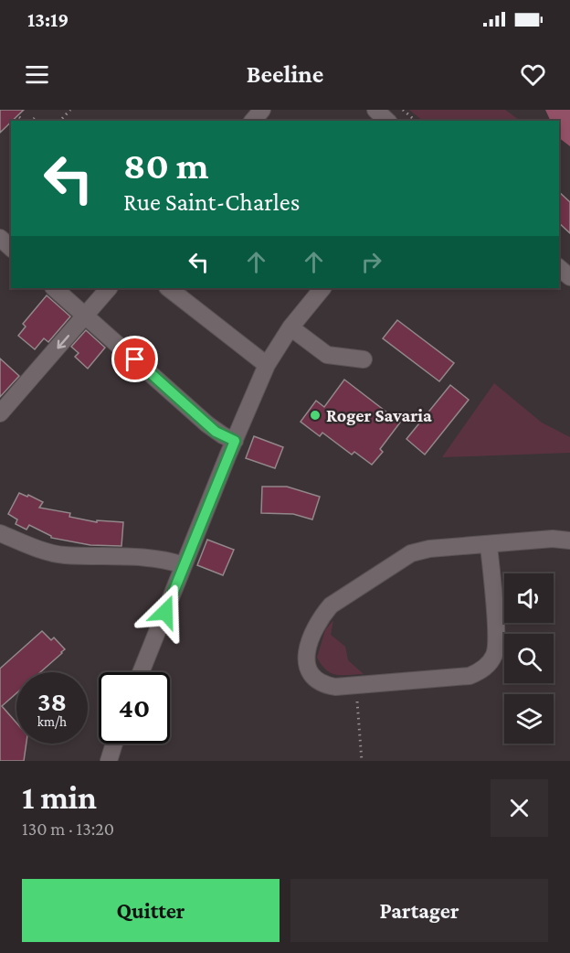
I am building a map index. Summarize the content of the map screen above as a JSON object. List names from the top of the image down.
{
  "places": ["Roger Savaria"],
  "page": {
    "status": "13:19",
    "header": "Beeline",
    "turn": ["80 m", "Rue Saint-Charles"],
    "speed": "38 km/h",
    "limit": "40",
    "heading": ["1 min", "130 m · 13:20"],
    "buttons": ["Quitter", "Partager"]
  }
}
